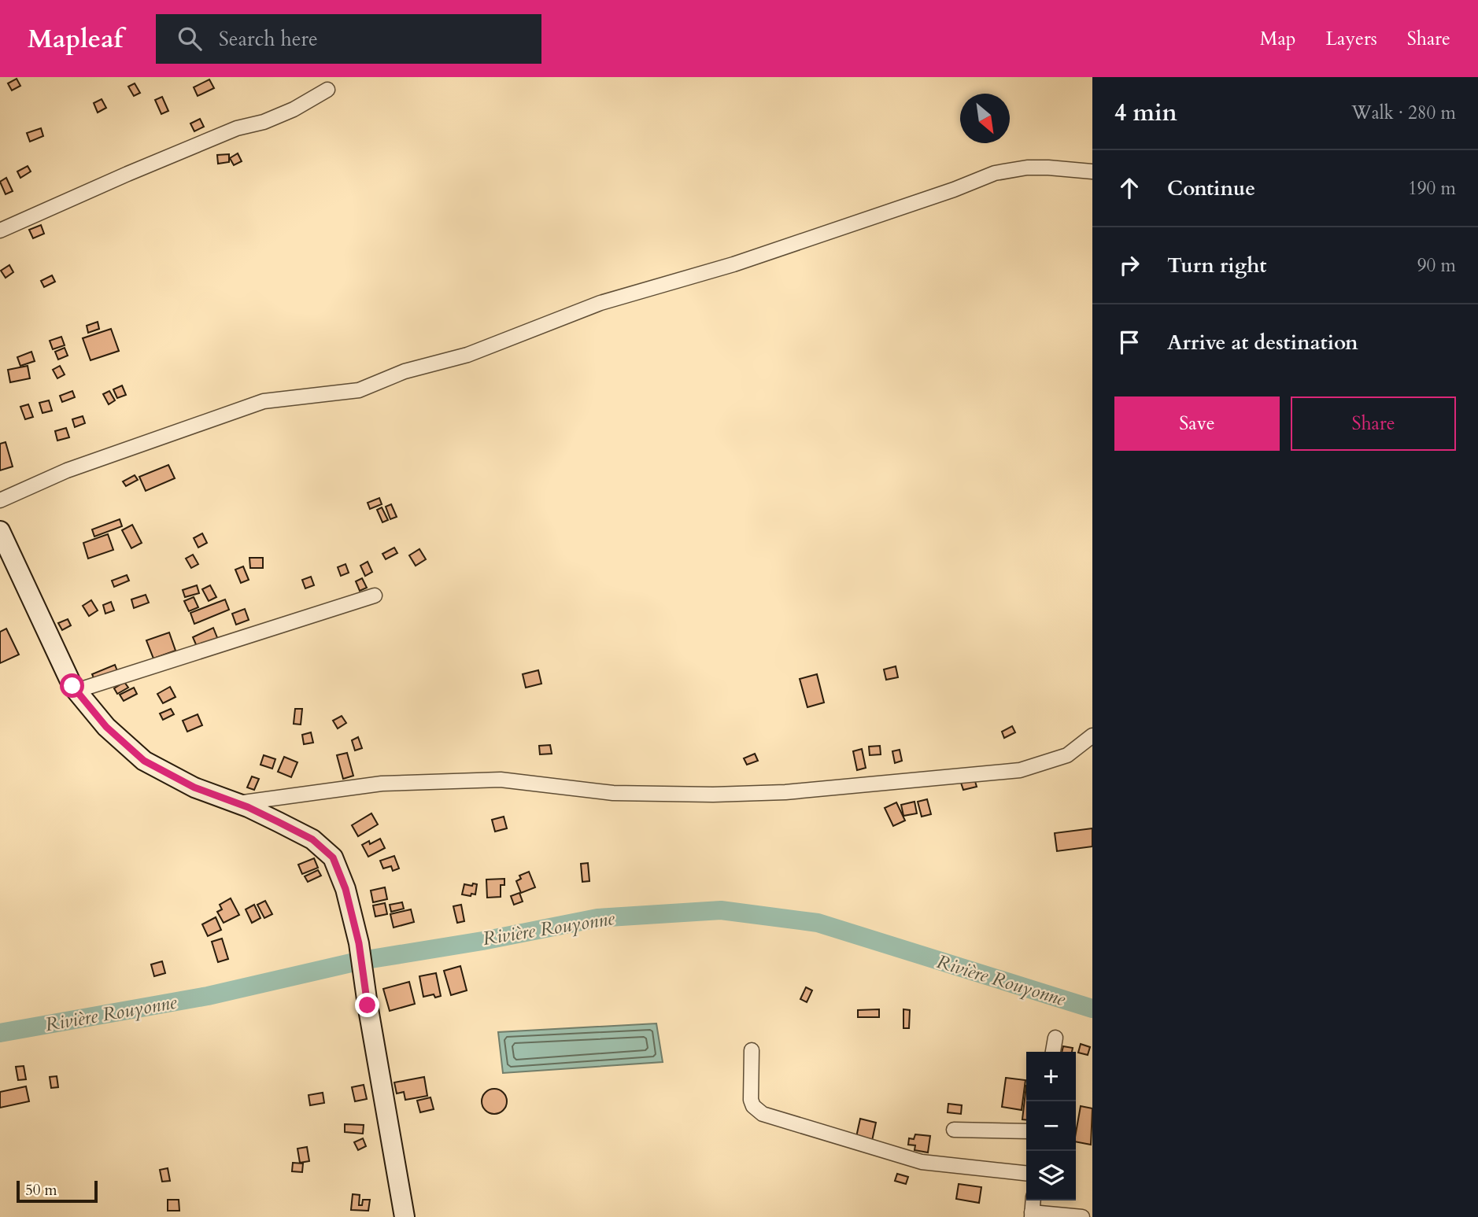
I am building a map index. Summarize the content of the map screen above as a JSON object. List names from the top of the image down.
{
  "water": ["Rivière Rouyonne"],
  "scale_bar": "50 m",
  "north": "bottom right",
  "page": {
    "header": "Mapleaf",
    "search": "Search here",
    "nav": ["Map", "Layers", "Share"],
    "heading": ["4 min", "Walk · 280 m"],
    "list": [
      ["Continue", "190 m"],
      ["Turn right", "90 m"],
      "Arrive at destination"
    ],
    "buttons": ["Save", "Share"],
    "map_buttons": ["+", "−"],
    "scale": "50 m"
  }
}
